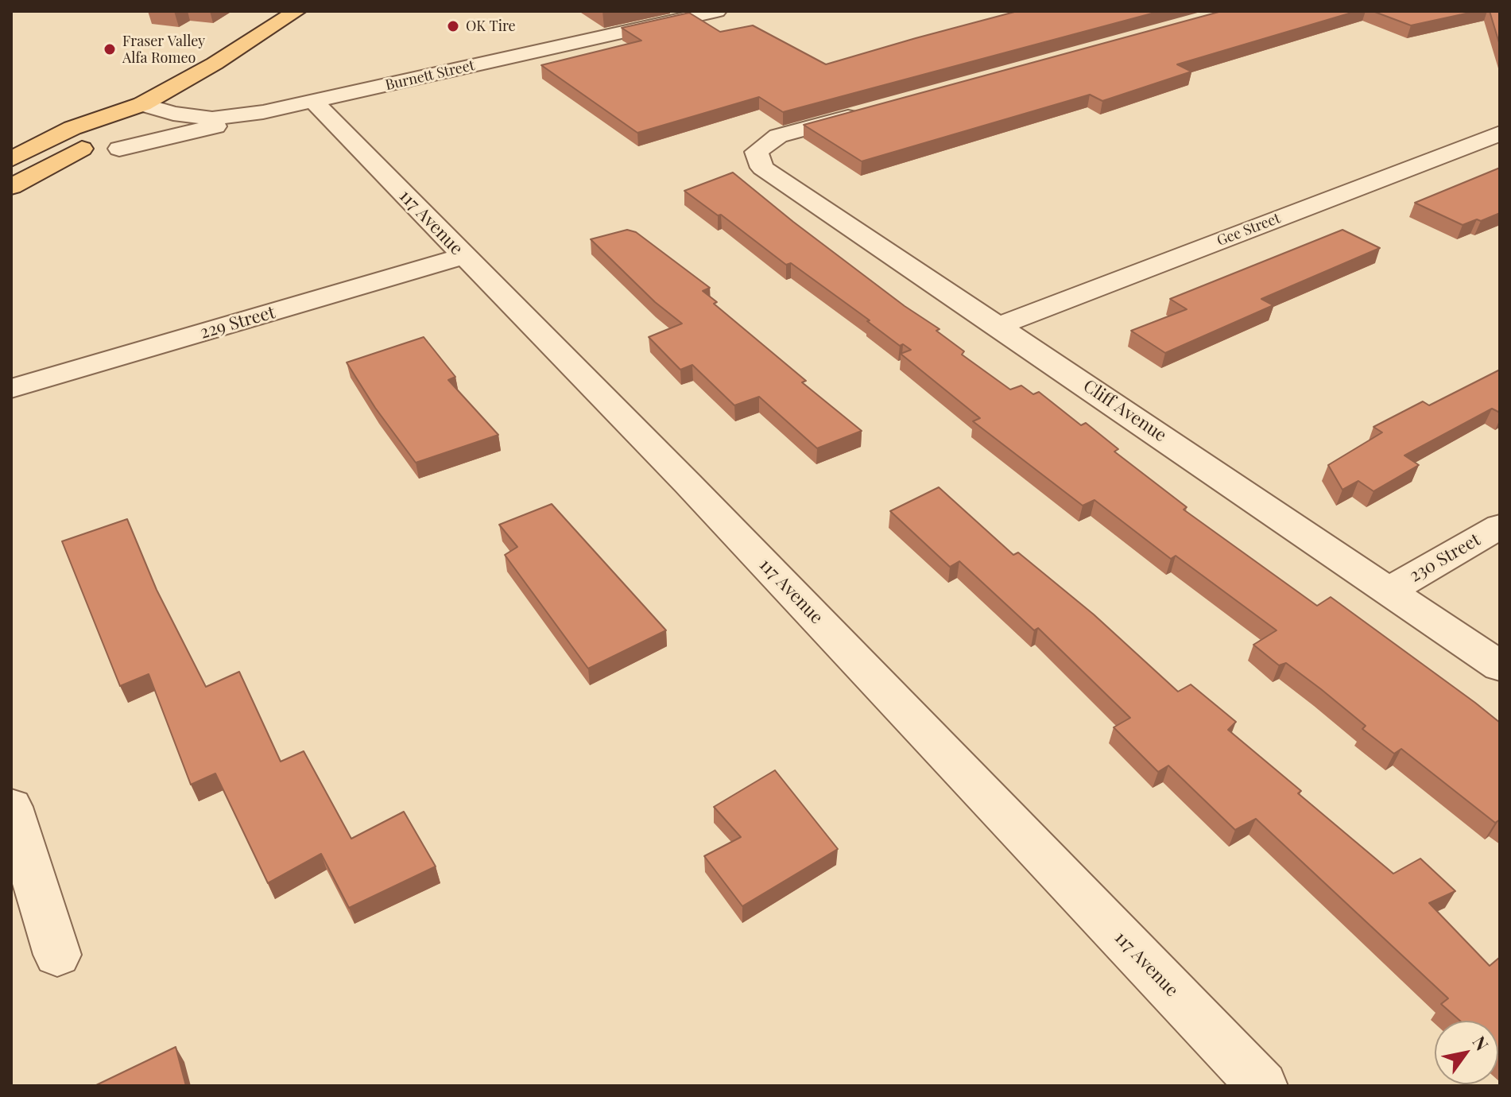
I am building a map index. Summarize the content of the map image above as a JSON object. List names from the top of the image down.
{
  "streets": {
    "street": [
      "Burnett Street",
      "117 Avenue",
      "Gee Street",
      "229 Street",
      "Cliff Avenue",
      "230 Street"
    ]
  },
  "crossings": [
    ["Burnett Street", "117 Avenue"],
    ["117 Avenue", "229 Street"],
    ["Gee Street", "Cliff Avenue"],
    ["Cliff Avenue", "230 Street"]
  ],
  "places": ["OK Tire", "Fraser Valley Alfa Romeo"],
  "north": "top right"
}
